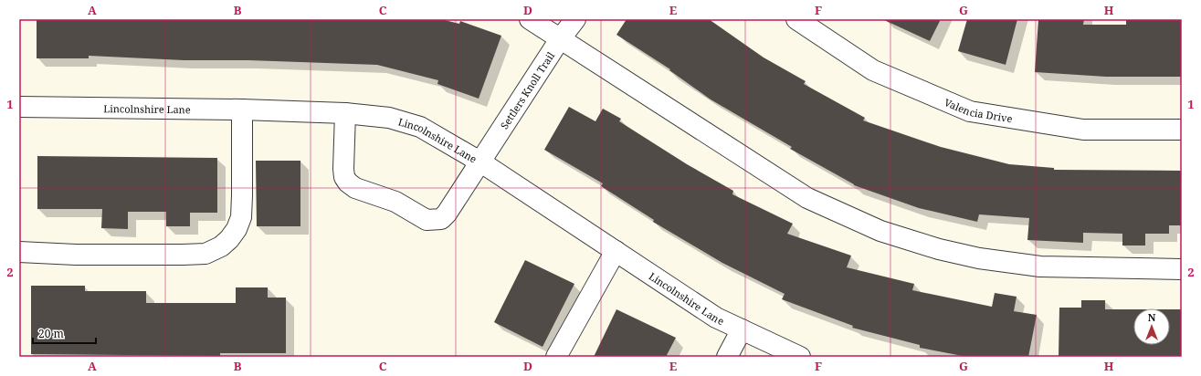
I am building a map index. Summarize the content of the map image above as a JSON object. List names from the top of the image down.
{
  "streets": {
    "street": ["Settlers Knoll Trail", "Lincolnshire Lane", "Valencia Drive"]
  },
  "crossings": [
    ["Settlers Knoll Trail", "Lincolnshire Lane"]
  ],
  "scale_bar": "20 m",
  "north": "top",
  "grid": {
    "columns": [
      "A",
      "B",
      "C",
      "D",
      "E",
      "F",
      "G",
      "H"
    ],
    "rows": ["1", "2"]
  }
}
